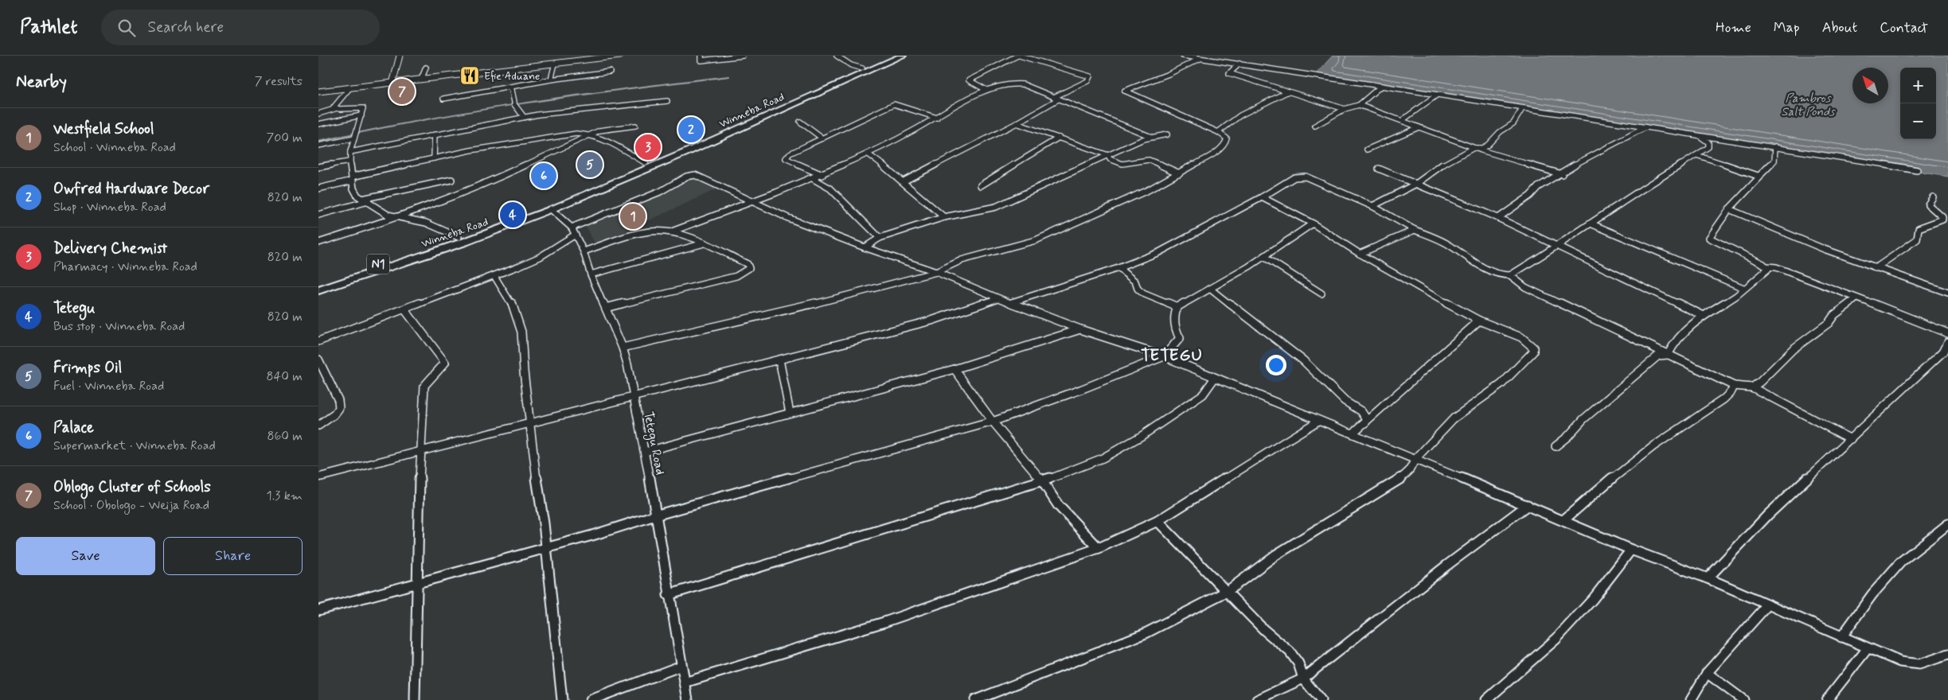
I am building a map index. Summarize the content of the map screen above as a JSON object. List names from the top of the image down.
{
  "streets": {
    "highway": ["Winneba Road", "N1"],
    "street": ["Tetegu Road"]
  },
  "crossings": [
    ["Winneba Road", "Tetegu Road"]
  ],
  "districts": ["TETEGU"],
  "water": ["Pambros Salt Ponds"],
  "places": {
    "restaurant": ["Efie Aduane"]
  },
  "north": "top left",
  "page": {
    "header": "Pathlet",
    "search": "Search here",
    "nav": [
      "Home",
      "Map",
      "About",
      "Contact"
    ],
    "heading": ["Nearby", "7 results"],
    "map_buttons": ["+", "−"],
    "pins": [
      "7",
      "2",
      "3",
      "5",
      "6",
      "4",
      "1"
    ],
    "list": [
      {
        "mark": "1",
        "name": "Westfield School",
        "note": "School · Winneba Road",
        "value": "700 m"
      },
      {
        "mark": "2",
        "name": "Owfred Hardware Decor",
        "note": "Shop · Winneba Road",
        "value": "820 m"
      },
      {
        "mark": "3",
        "name": "Delivery Chemist",
        "note": "Pharmacy · Winneba Road",
        "value": "820 m"
      },
      {
        "mark": "4",
        "name": "Tetegu",
        "note": "Bus stop · Winneba Road",
        "value": "820 m"
      },
      {
        "mark": "5",
        "name": "Frimps Oil",
        "note": "Fuel · Winneba Road",
        "value": "840 m"
      },
      {
        "mark": "6",
        "name": "Palace",
        "note": "Supermarket · Winneba Road",
        "value": "860 m"
      },
      {
        "mark": "7",
        "name": "Oblogo Cluster of Schools",
        "note": "School · Obologo - Weija Road",
        "value": "1.3 km"
      }
    ],
    "buttons": ["Save", "Share"]
  }
}
